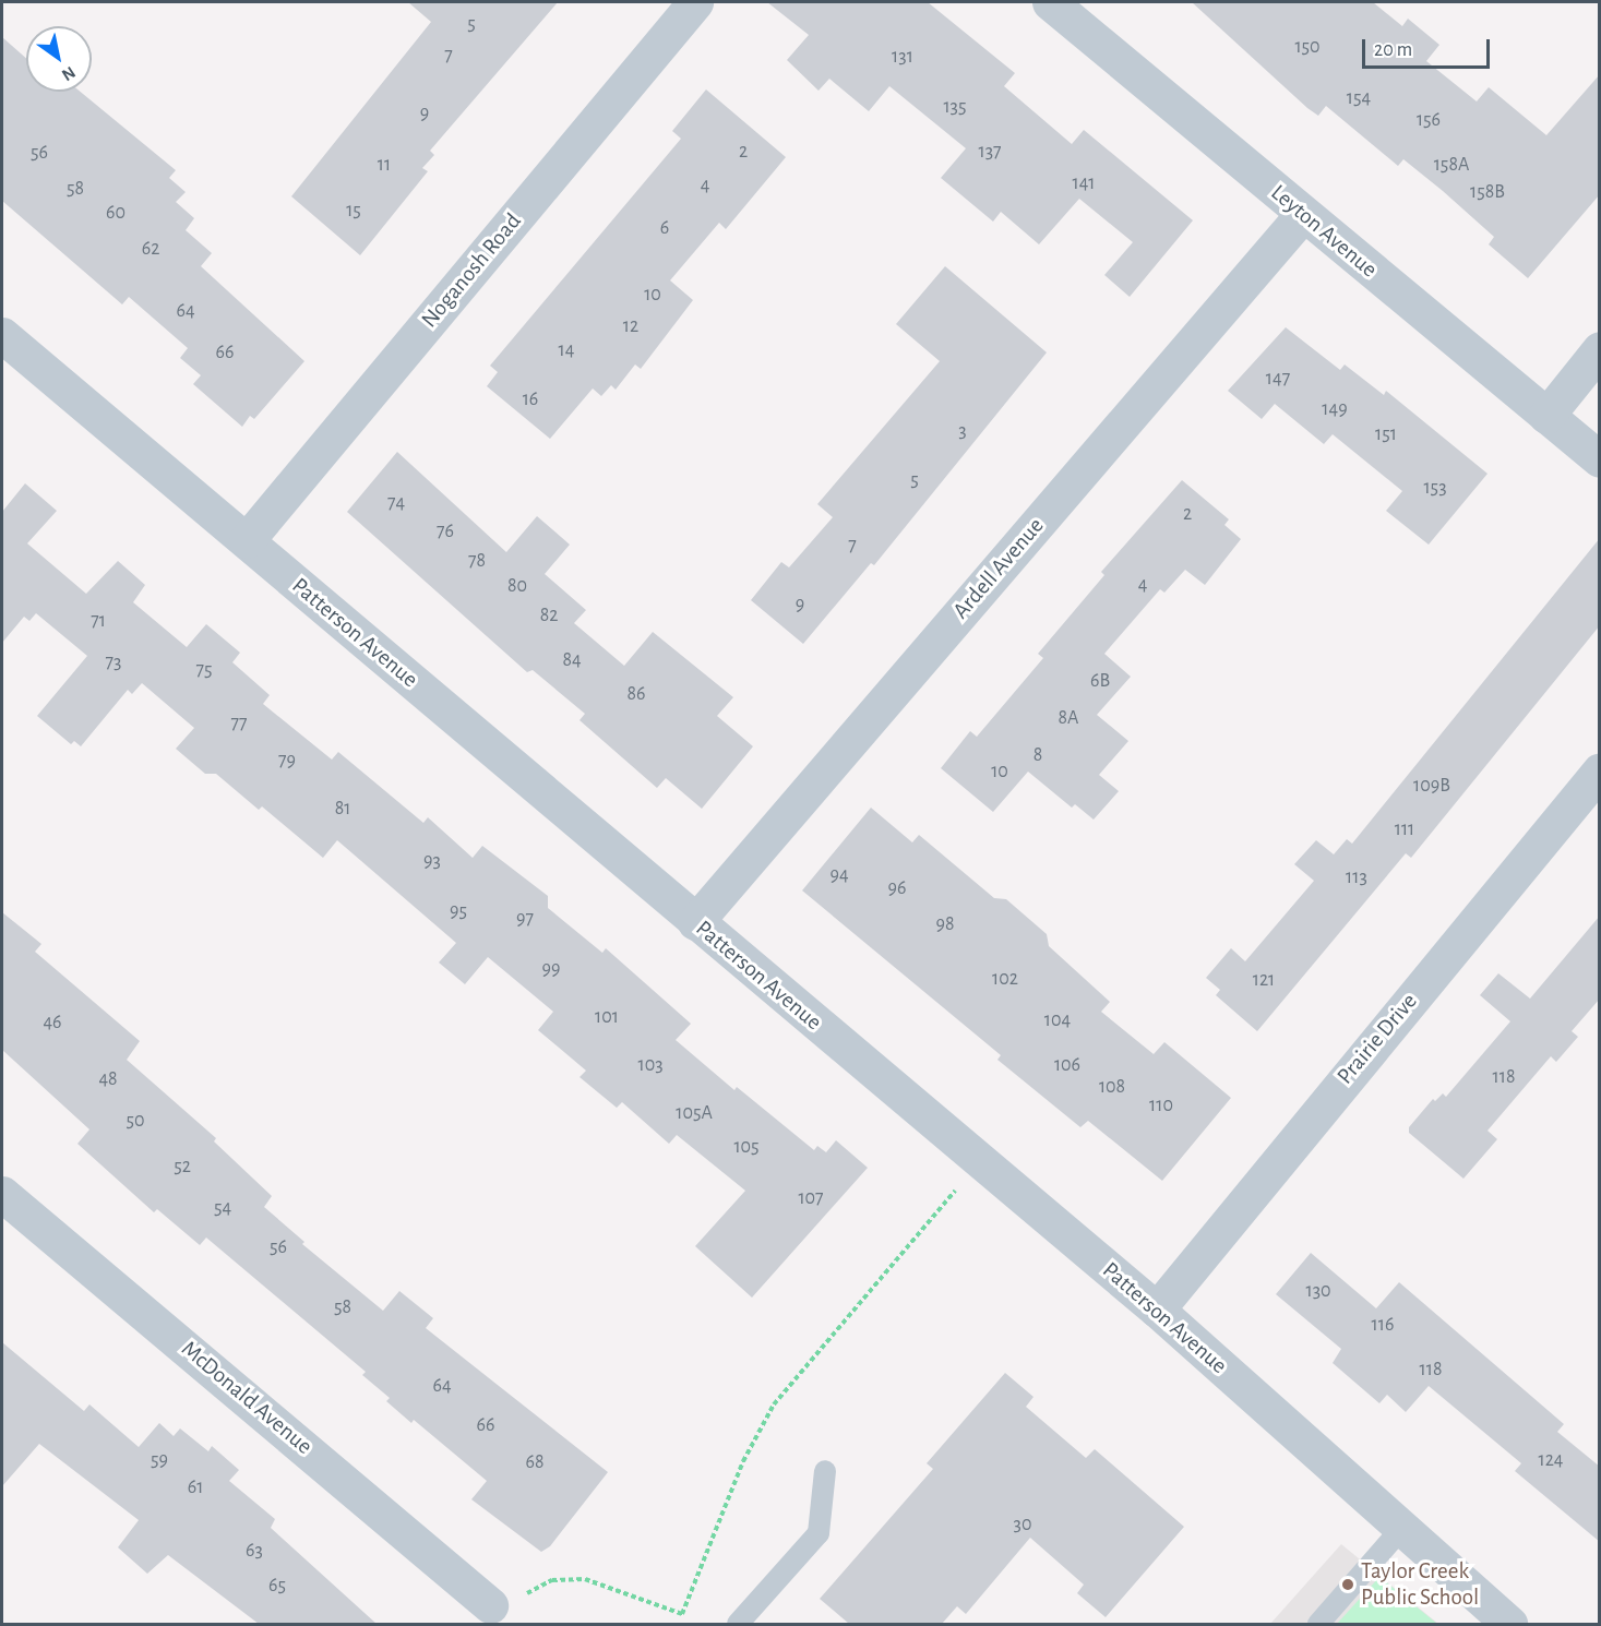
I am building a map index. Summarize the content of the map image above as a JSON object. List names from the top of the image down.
{
  "streets": {
    "street": [
      "Leyton Avenue",
      "Noganosh Road",
      "Ardell Avenue",
      "Patterson Avenue",
      "Prairie Drive",
      "McDonald Avenue"
    ]
  },
  "crossings": [
    ["Leyton Avenue", "Ardell Avenue"],
    ["Noganosh Road", "Patterson Avenue"],
    ["Ardell Avenue", "Patterson Avenue"],
    ["Patterson Avenue", "Prairie Drive"]
  ],
  "places": ["Taylor Creek Public School"],
  "house_numbers": [
    "5",
    "150",
    "7",
    "131",
    "154",
    "135",
    "9",
    "156",
    "2",
    "137",
    "56",
    "11",
    "158A",
    "141",
    "4",
    "58",
    "158B",
    "15",
    "60",
    "6",
    "62",
    "10",
    "64",
    "12",
    "14",
    "66",
    "147",
    "16",
    "149",
    "3",
    "151",
    "5",
    "153",
    "74",
    "2",
    "76",
    "7",
    "78",
    "4",
    "80",
    "9",
    "82",
    "71",
    "84",
    "73",
    "75",
    "6B",
    "86",
    "8A",
    "77",
    "8",
    "79",
    "10",
    "109B",
    "81",
    "111",
    "93",
    "94",
    "113",
    "96",
    "95",
    "97",
    "98",
    "99",
    "102",
    "121",
    "101",
    "104",
    "46",
    "103",
    "106",
    "118",
    "48",
    "108",
    "110",
    "105A",
    "50",
    "105",
    "52",
    "107",
    "54",
    "56",
    "130",
    "58",
    "116",
    "118",
    "64",
    "66",
    "59",
    "124",
    "68",
    "61",
    "30",
    "63",
    "65"
  ],
  "scale_bar": "20 m",
  "north": "bottom right"
}
